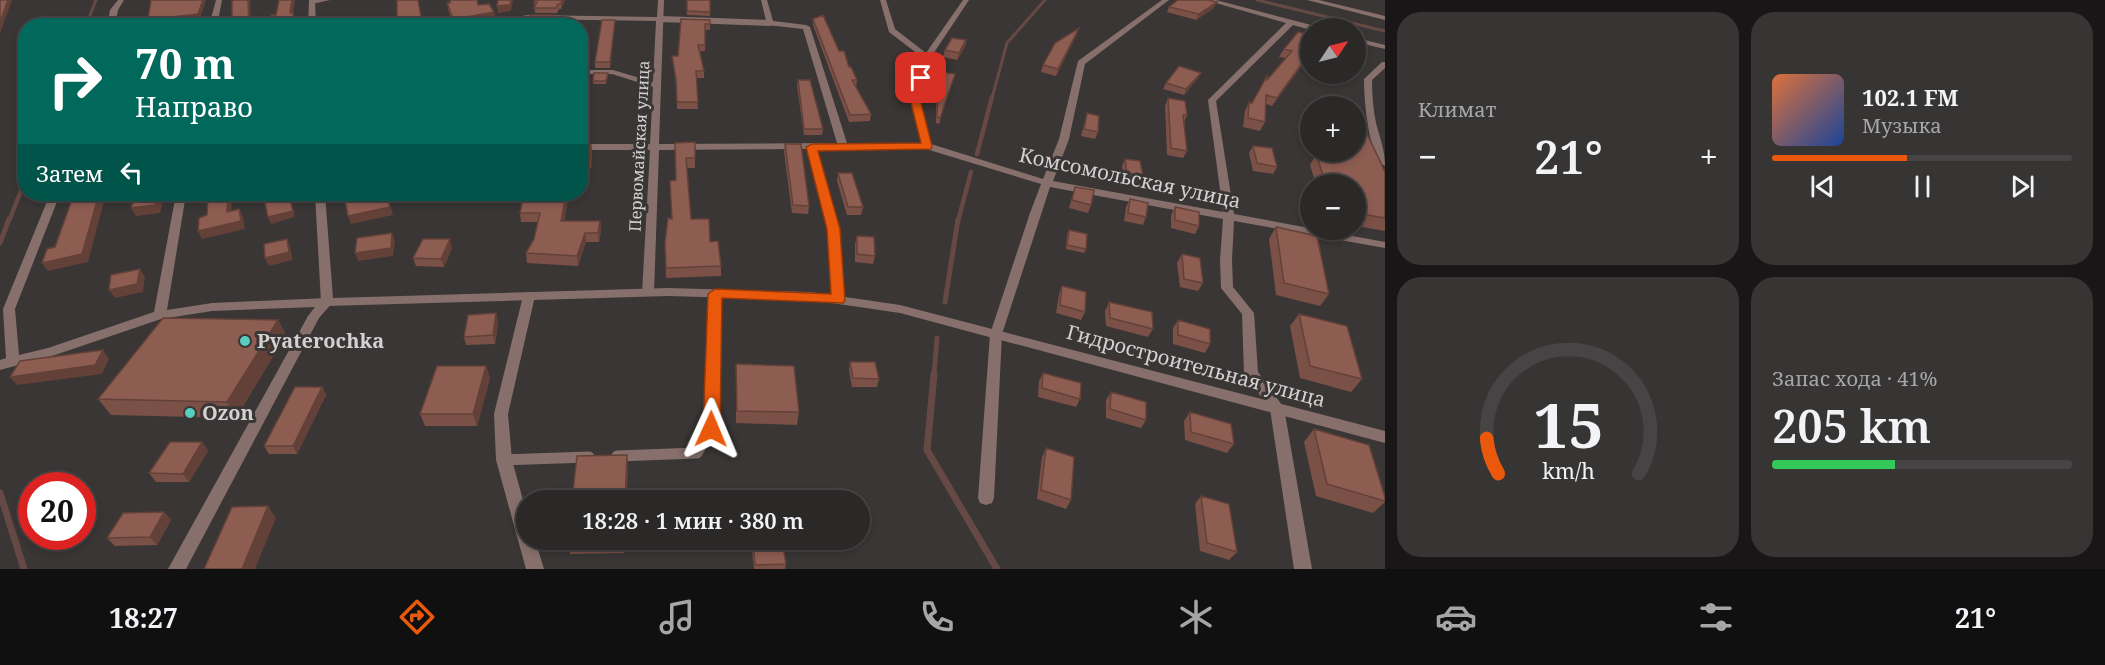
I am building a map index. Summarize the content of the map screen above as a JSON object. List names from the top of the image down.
{
  "streets": {
    "street": ["Первомайская улица", "Комсомольская улица", "Гидростроительная улица"]
  },
  "crossings": [
    ["Первомайская улица", "Комсомольская улица"],
    ["Первомайская улица", "Гидростроительная улица"]
  ],
  "places": ["Pyaterochka", "Ozon"],
  "north": "top right",
  "page": {
    "tile": [
      "Климат",
      ["Запас хода · 41%", "205 km"]
    ],
    "map_buttons": ["+", "−"],
    "turn": ["70 m", "Направо"],
    "song": ["102.1 FM", "Музыка"],
    "heat": ["−", "21°", "+"],
    "then": "Затем",
    "limit": "20",
    "trip": "18:28 · 1 мин · 380 m",
    "tabs": ["18:27", "21°"],
    "gauge": ["15", "km/h"]
  }
}
